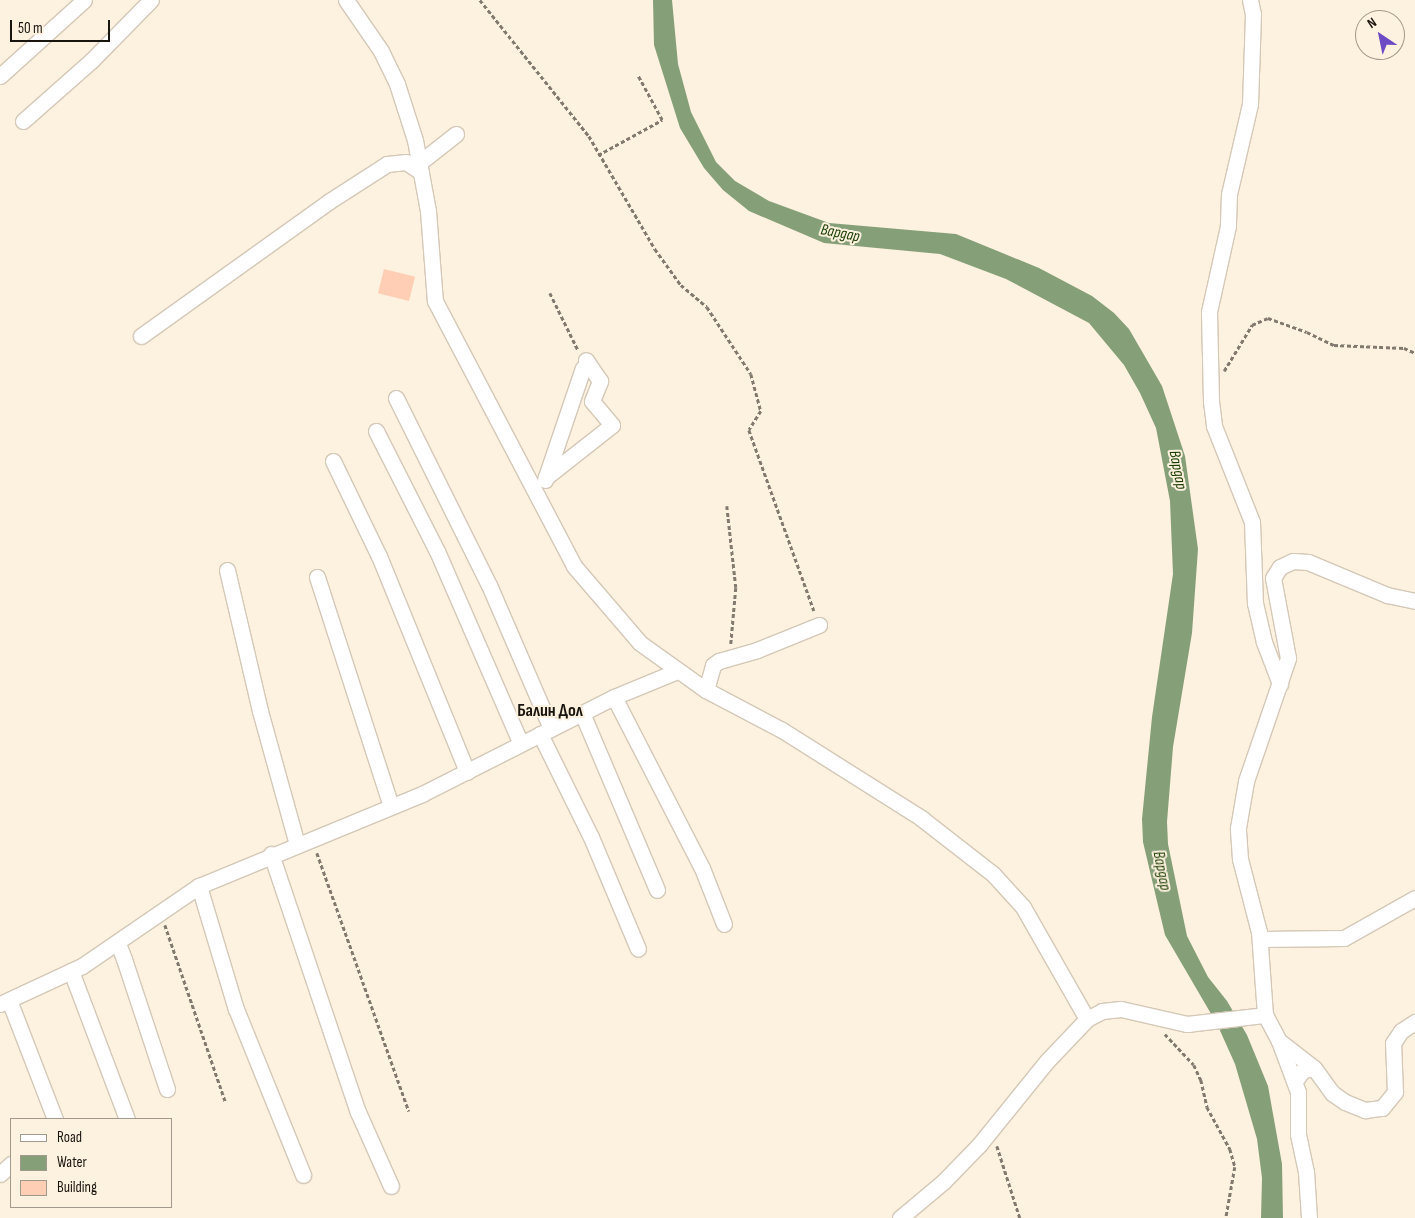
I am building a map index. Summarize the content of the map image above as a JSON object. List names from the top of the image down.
{
  "districts": ["Балин Дол"],
  "water": ["Вардар"],
  "legend": ["Road", "Water", "Building"],
  "scale_bar": "50 m",
  "north": "top left"
}
